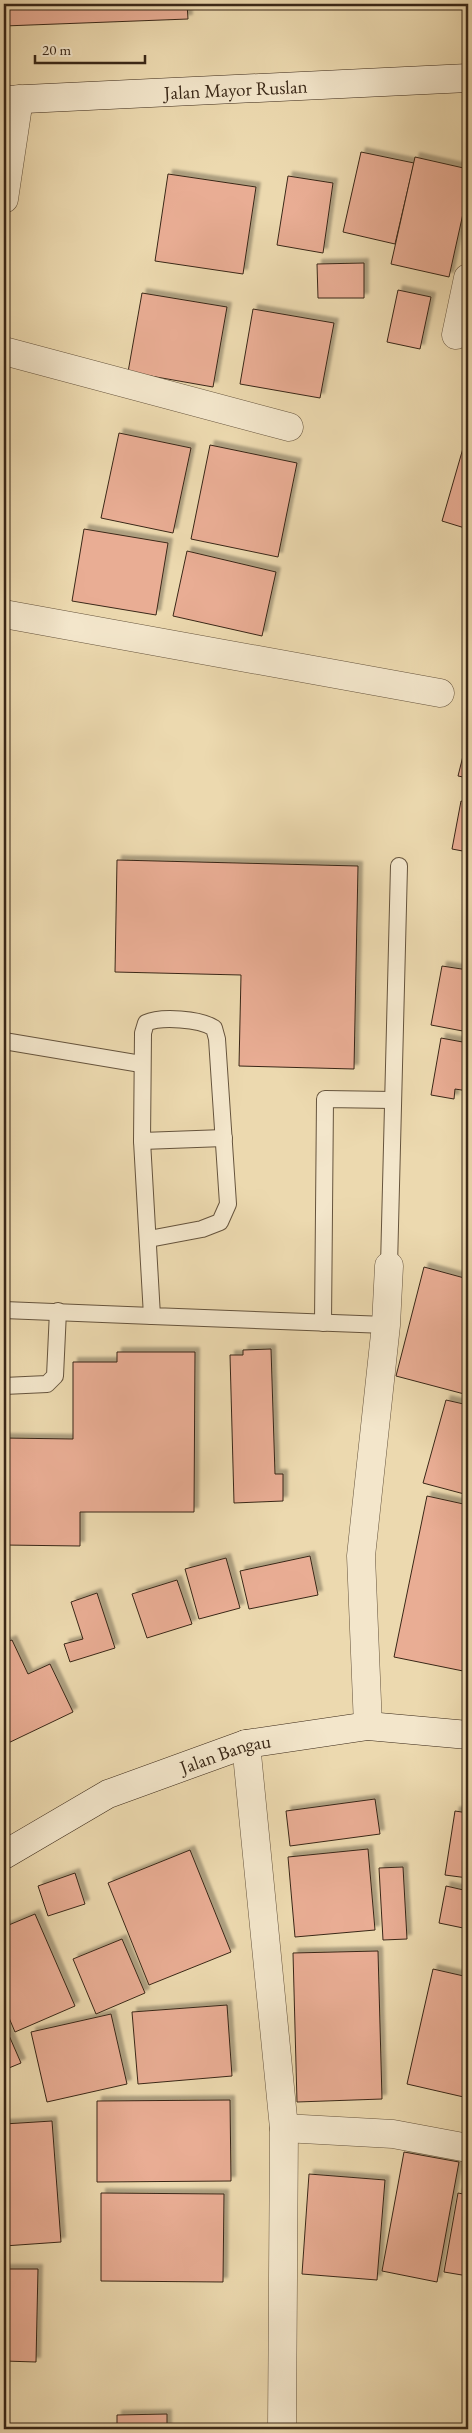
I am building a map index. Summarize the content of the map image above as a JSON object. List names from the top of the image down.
{
  "streets": {
    "street": ["Jalan Mayor Ruslan", "Jalan Bangau"]
  },
  "scale_bar": "20 m"
}
